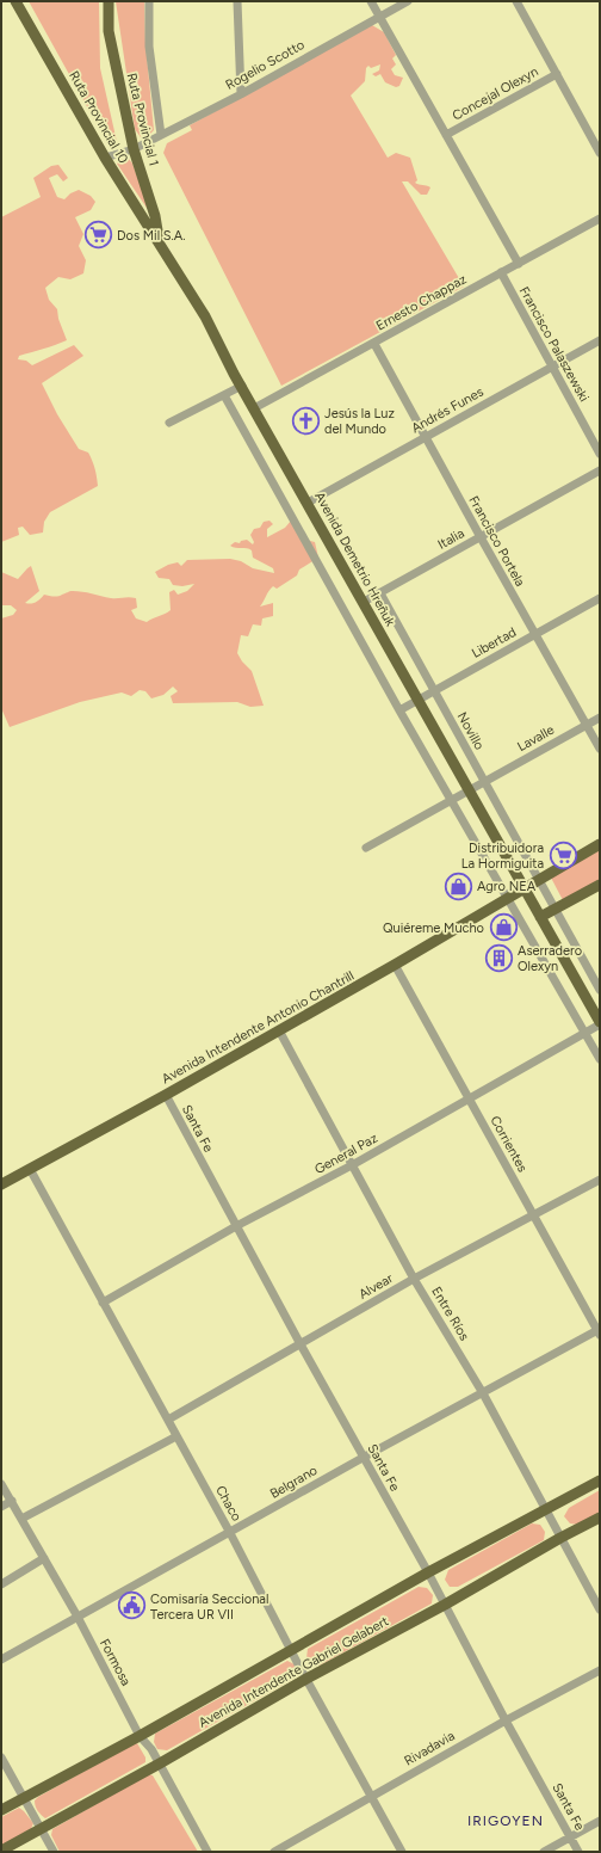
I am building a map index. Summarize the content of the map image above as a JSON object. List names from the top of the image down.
{
  "streets": {
    "main road": [
      "Ruta Provincial 10",
      "Ruta Provincial 1",
      "Avenida Demetrio Hreñuk",
      "Avenida Intendente Antonio Chantrill",
      "Avenida Intendente Gabriel Gelabert"
    ],
    "street": [
      "Rogelio Scotto",
      "Concejal Olexyn",
      "Ernesto Chappaz",
      "Francisco Palaszewski",
      "Andrés Funes",
      "Italia",
      "Francisco Portela",
      "Libertad",
      "Novillo",
      "Lavalle",
      "Santa Fe",
      "Corrientes",
      "General Paz",
      "Alvear",
      "Entre Ríos",
      "Belgrano",
      "Chaco",
      "Formosa",
      "Rivadavia"
    ]
  },
  "crossings": [
    ["Rogelio Scotto", "Ruta Provincial 10"],
    ["Rogelio Scotto", "Ruta Provincial 1"],
    ["Ruta Provincial 10", "Ruta Provincial 1"],
    ["Ruta Provincial 10", "Avenida Demetrio Hreñuk"],
    ["Ruta Provincial 1", "Avenida Demetrio Hreñuk"],
    ["Ernesto Chappaz", "Francisco Palaszewski"],
    ["Ernesto Chappaz", "Francisco Portela"],
    ["Ernesto Chappaz", "Avenida Demetrio Hreñuk"],
    ["Francisco Palaszewski", "Andrés Funes"],
    ["Andrés Funes", "Francisco Portela"],
    ["Andrés Funes", "Avenida Demetrio Hreñuk"],
    ["Italia", "Francisco Portela"],
    ["Italia", "Avenida Demetrio Hreñuk"],
    ["Italia", "Novillo"],
    ["Francisco Portela", "Libertad"],
    ["Francisco Portela", "Lavalle"],
    ["Avenida Demetrio Hreñuk", "Libertad"],
    ["Avenida Demetrio Hreñuk", "Lavalle"],
    ["Avenida Demetrio Hreñuk", "Avenida Intendente Antonio Chantrill"],
    ["Avenida Demetrio Hreñuk", "General Paz"],
    ["Libertad", "Novillo"],
    ["Novillo", "Lavalle"],
    ["Novillo", "Avenida Intendente Antonio Chantrill"],
    ["Avenida Intendente Antonio Chantrill", "Santa Fe"],
    ["Avenida Intendente Antonio Chantrill", "Corrientes"],
    ["Avenida Intendente Antonio Chantrill", "Entre Ríos"],
    ["Avenida Intendente Antonio Chantrill", "Chaco"],
    ["Santa Fe", "General Paz"],
    ["Santa Fe", "Alvear"],
    ["Santa Fe", "Belgrano"],
    ["Santa Fe", "Avenida Intendente Gabriel Gelabert"],
    ["Santa Fe", "Rivadavia"],
    ["Corrientes", "General Paz"],
    ["Corrientes", "Alvear"],
    ["Corrientes", "Belgrano"],
    ["General Paz", "Entre Ríos"],
    ["General Paz", "Chaco"],
    ["Alvear", "Entre Ríos"],
    ["Alvear", "Chaco"],
    ["Entre Ríos", "Belgrano"],
    ["Entre Ríos", "Avenida Intendente Gabriel Gelabert"],
    ["Belgrano", "Chaco"],
    ["Belgrano", "Formosa"],
    ["Chaco", "Avenida Intendente Gabriel Gelabert"],
    ["Chaco", "Rivadavia"],
    ["Formosa", "Avenida Intendente Gabriel Gelabert"]
  ],
  "districts": ["IRIGOYEN"],
  "places": {
    "supermarket": ["Dos Mil S.A.", "Distribuidora La Hormiguita"],
    "church": ["Jesús la Luz del Mundo"],
    "shop": ["Agro NEA", "Quiéreme Mucho"],
    "building": ["Aserradero Olexyn"],
    "public building": ["Comisaría Seccional Tercera UR VII"]
  }
}
